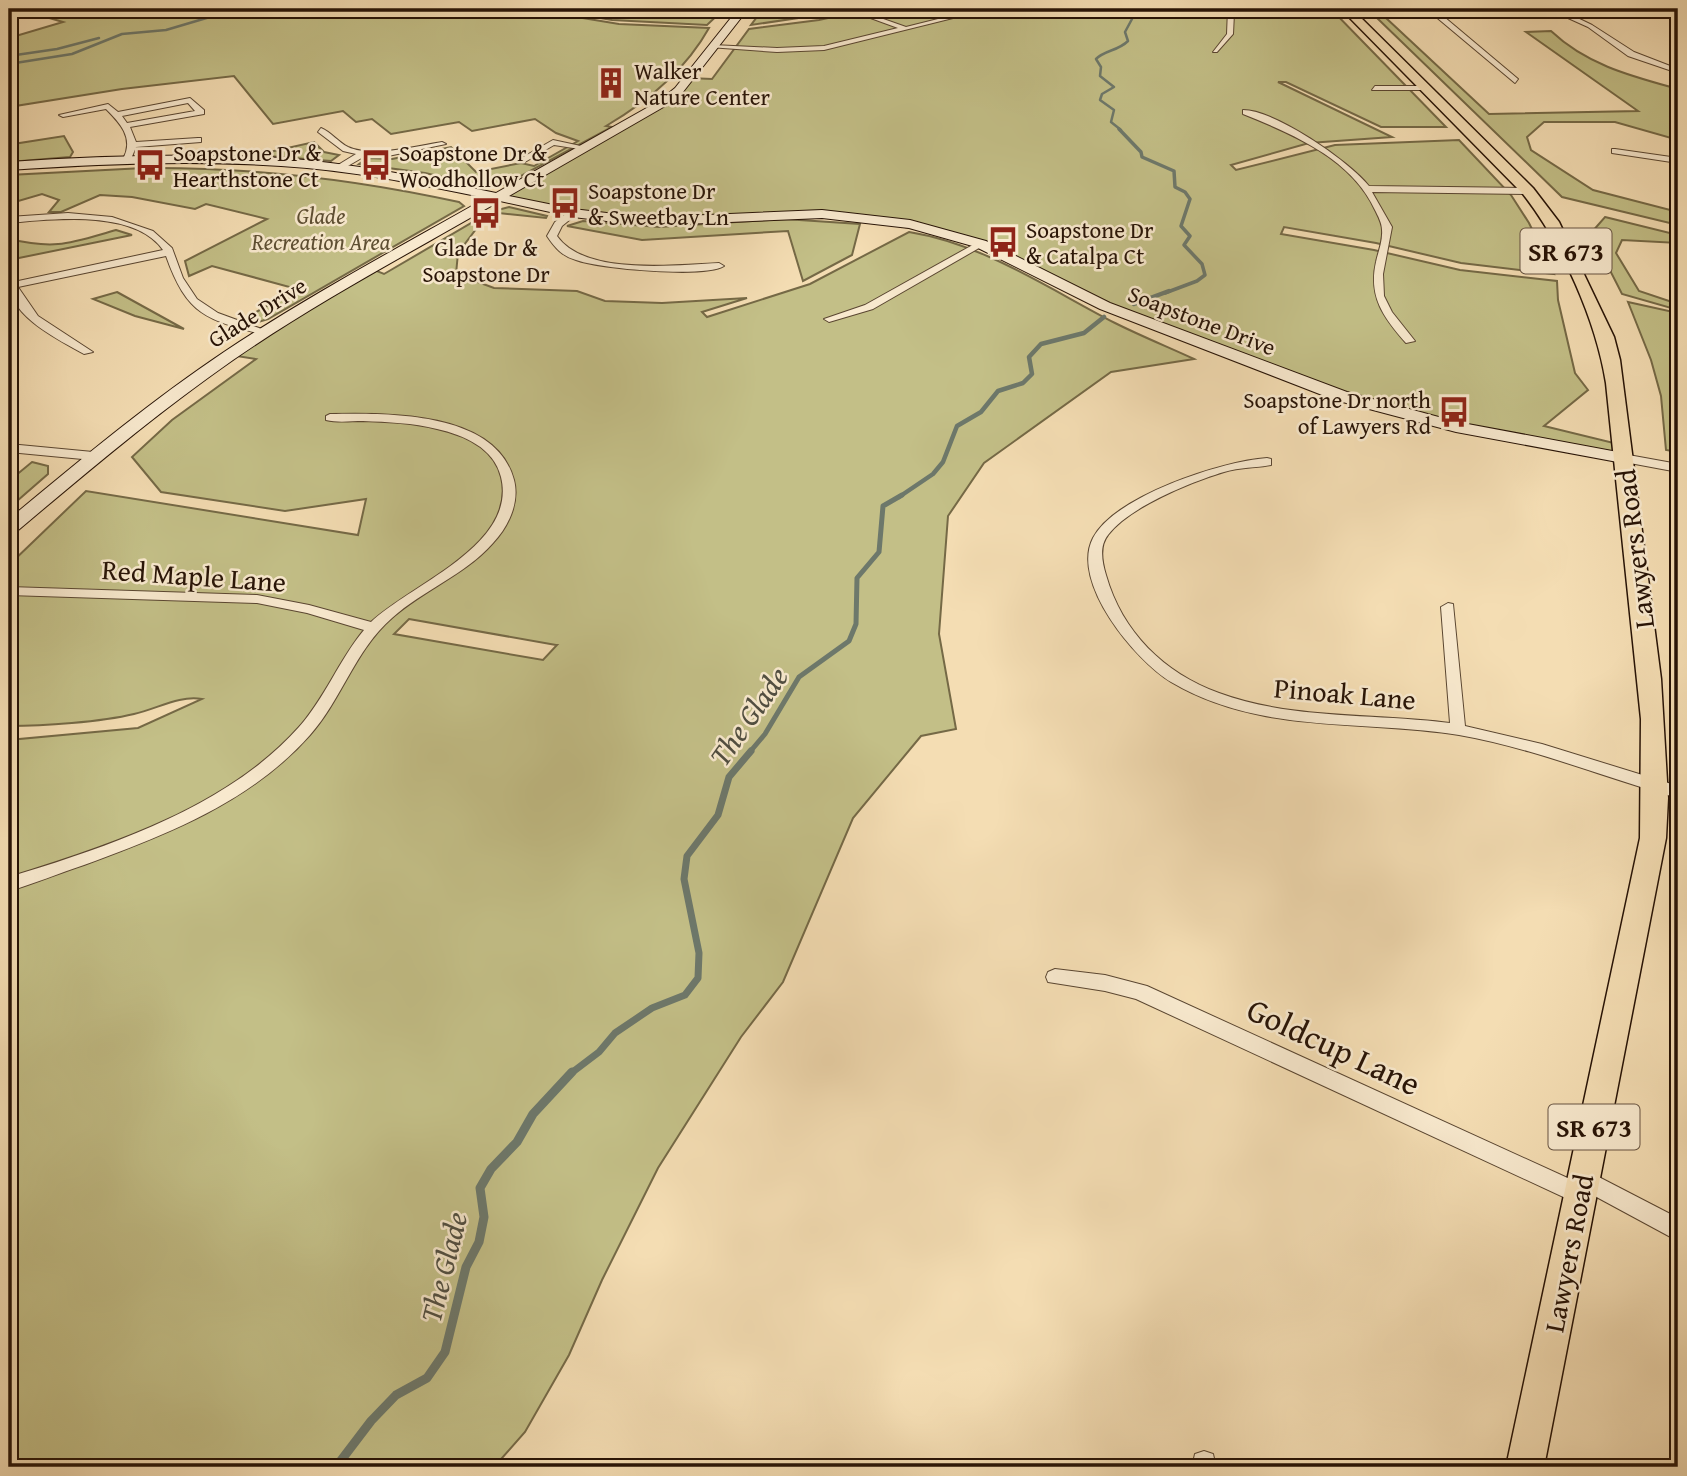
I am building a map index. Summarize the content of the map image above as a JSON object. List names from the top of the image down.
{
  "streets": {
    "main road": ["SR 673", "Lawyers Road"],
    "street": [
      "Glade Drive",
      "Soapstone Drive",
      "Red Maple Lane",
      "Pinoak Lane",
      "Goldcup Lane"
    ]
  },
  "crossings": [
    ["Glade Drive", "Soapstone Drive"],
    ["Soapstone Drive", "Lawyers Road"],
    ["Lawyers Road", "Pinoak Lane"],
    ["Lawyers Road", "Goldcup Lane"]
  ],
  "water": ["The Glade"],
  "parks": ["Glade Recreation Area"],
  "places": {
    "building": ["Walker Nature Center"],
    "bus stop": [
      "Soapstone Dr & Hearthstone Ct",
      "Soapstone Dr & Woodhollow Ct",
      "Soapstone Dr & Sweetbay Ln",
      "Glade Dr & Soapstone Dr",
      "Soapstone Dr & Catalpa Ct",
      "Soapstone Dr north of Lawyers Rd"
    ]
  }
}
